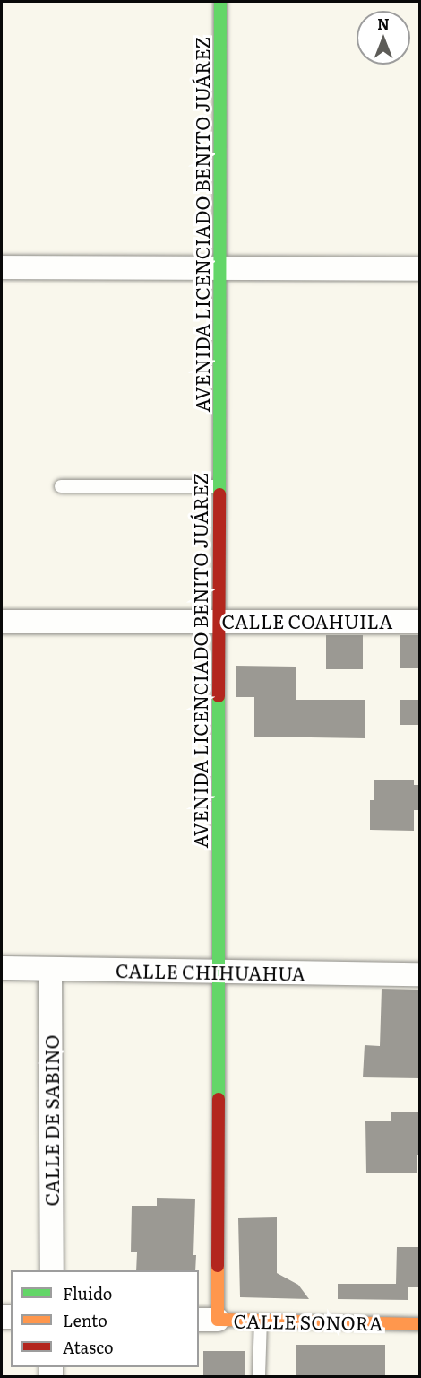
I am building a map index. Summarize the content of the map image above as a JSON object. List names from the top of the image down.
{
  "streets": {
    "main road": ["AVENIDA LICENCIADO BENITO JUÁREZ", "CALLE SONORA"],
    "street": ["CALLE COAHUILA", "CALLE CHIHUAHUA", "CALLE DE SABINO"]
  },
  "crossings": [
    ["AVENIDA LICENCIADO BENITO JUÁREZ", "CALLE COAHUILA"],
    ["AVENIDA LICENCIADO BENITO JUÁREZ", "CALLE CHIHUAHUA"],
    ["AVENIDA LICENCIADO BENITO JUÁREZ", "CALLE SONORA"],
    ["CALLE CHIHUAHUA", "CALLE DE SABINO"]
  ],
  "legend": ["Fluido", "Lento", "Atasco"],
  "north": "top"
}
